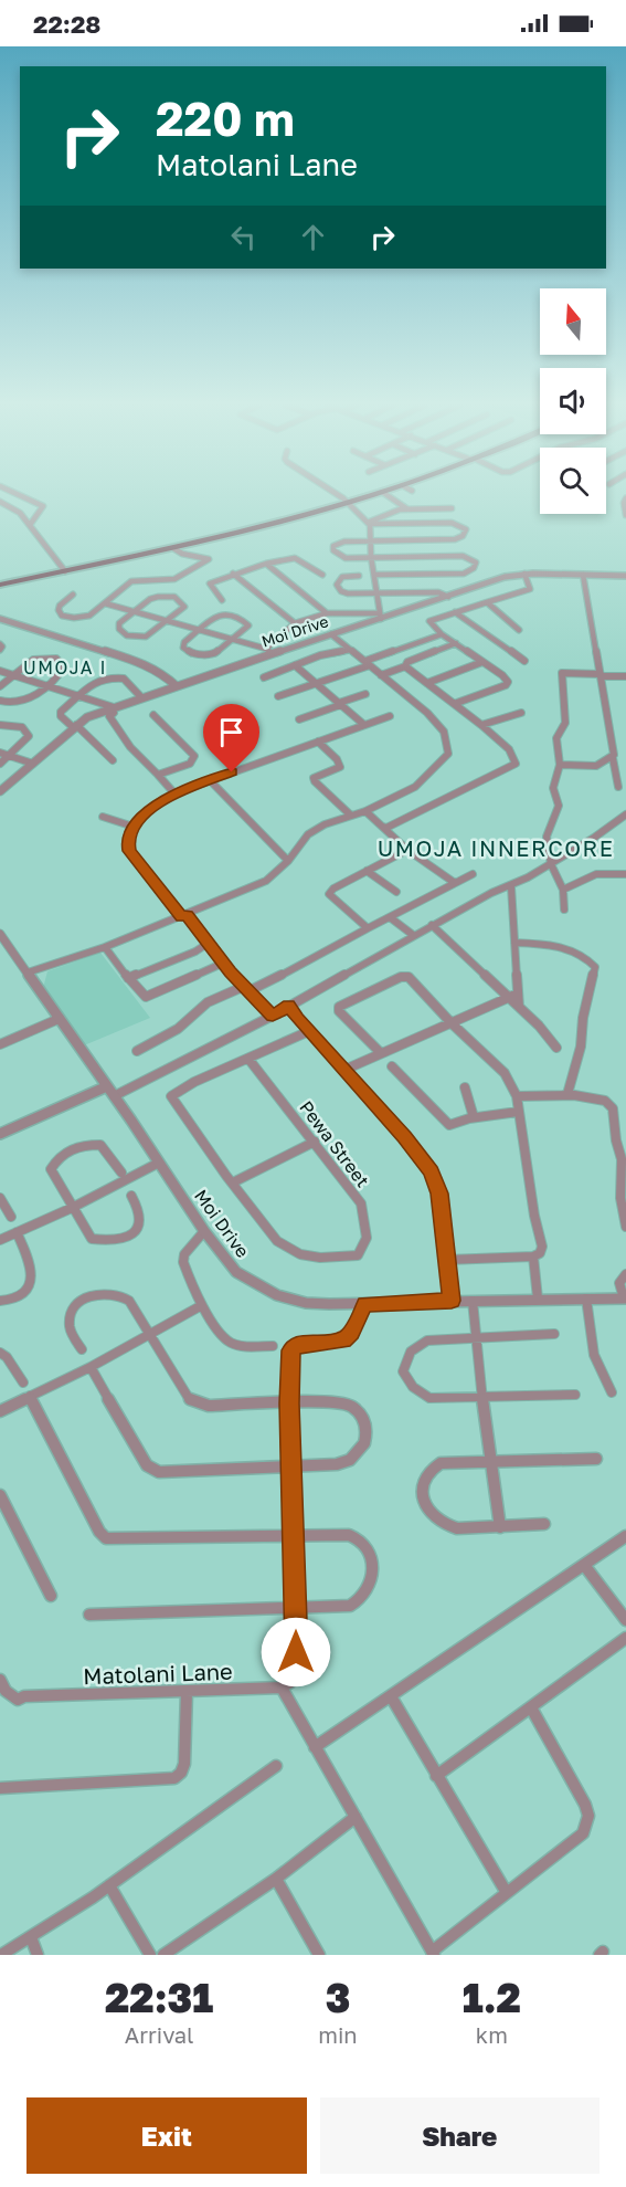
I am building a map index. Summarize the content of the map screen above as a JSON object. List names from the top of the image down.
{
  "streets": {
    "street": ["Moi Drive", "Pewa Street", "Matolani Lane"]
  },
  "districts": ["UMOJA I", "UMOJA INNERCORE"],
  "north": "top",
  "page": {
    "status": "22:28",
    "turn": ["220 m", "Matolani Lane"],
    "eta": [
      "22:31",
      "Arrival",
      "3",
      "min",
      "1.2",
      "km"
    ],
    "buttons": ["Exit", "Share"]
  }
}
